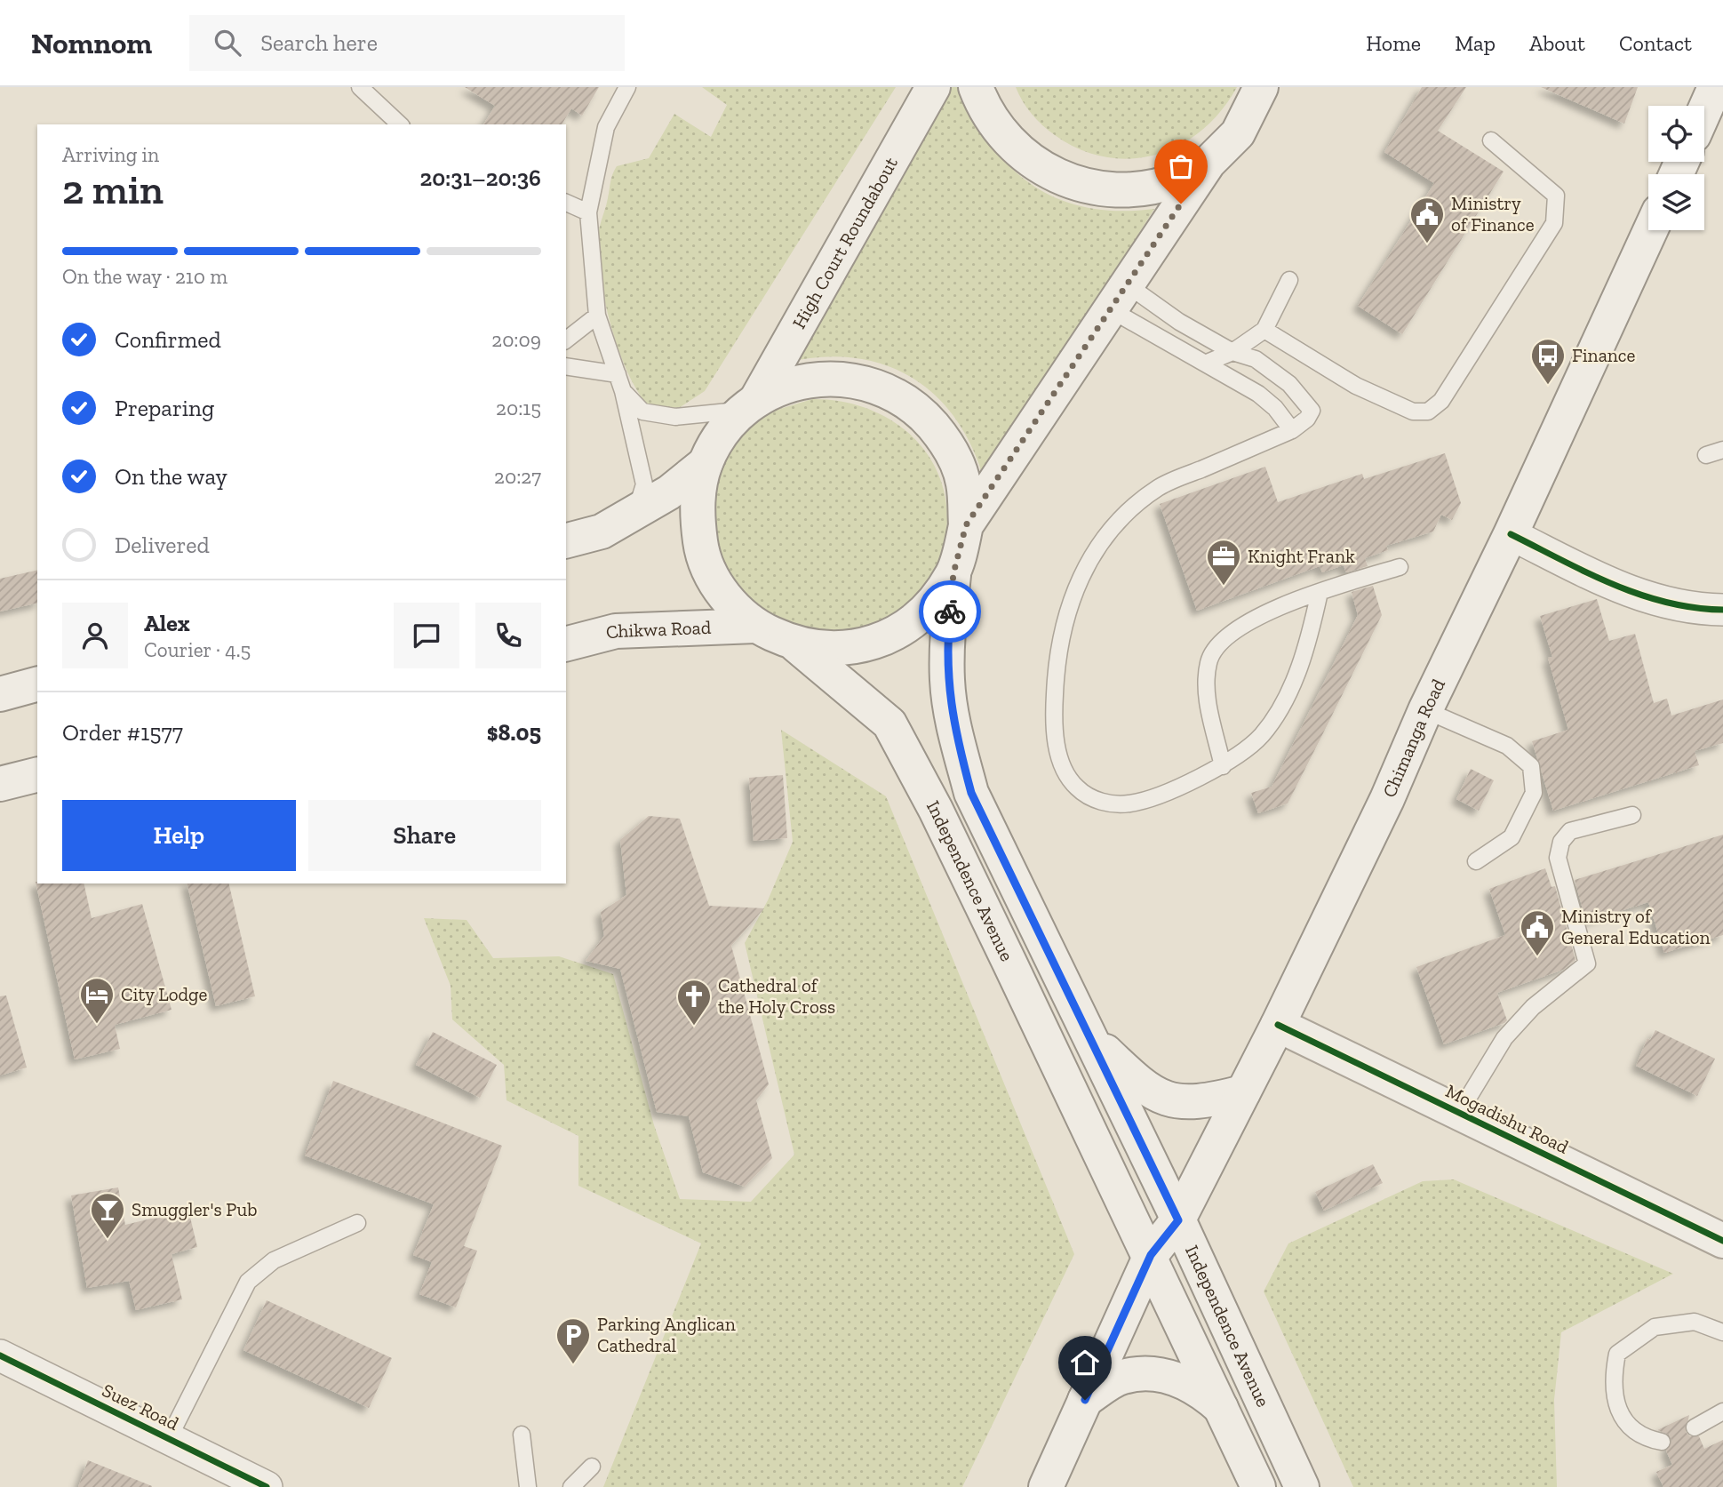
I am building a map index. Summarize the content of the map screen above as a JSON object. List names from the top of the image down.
{
  "streets": {
    "main road": [
      "High Court Roundabout",
      "Chikwa Road",
      "Chimanga Road",
      "Independence Avenue",
      "Mogadishu Road"
    ],
    "street": ["Suez Road"]
  },
  "crossings": [
    ["High Court Roundabout", "Chikwa Road"],
    ["High Court Roundabout", "Independence Avenue"],
    ["Chimanga Road", "Independence Avenue"],
    ["Chimanga Road", "Mogadishu Road"]
  ],
  "places": {
    "public building": ["Ministry of Finance", "Ministry of General Education"],
    "bus stop": ["Finance"],
    "office": ["Knight Frank"],
    "hotel": ["City Lodge"],
    "church": ["Cathedral of the Holy Cross"],
    "bar": ["Smuggler's Pub"],
    "parking": ["Parking Anglican Cathedral"]
  },
  "page": {
    "header": "Nomnom",
    "search": "Search here",
    "nav": [
      "Home",
      "Map",
      "About",
      "Contact"
    ],
    "heading": ["2 min", "Arriving in", "20:31–20:36"],
    "panel": [
      "Alex",
      "Courier · 4.5",
      "Order #1577",
      "$8.05"
    ],
    "bar": "On the way · 210 m",
    "list": [
      ["Confirmed", "20:09"],
      ["Preparing", "20:15"],
      ["On the way", "20:27"],
      "Delivered"
    ],
    "buttons": ["Help", "Share"]
  }
}
